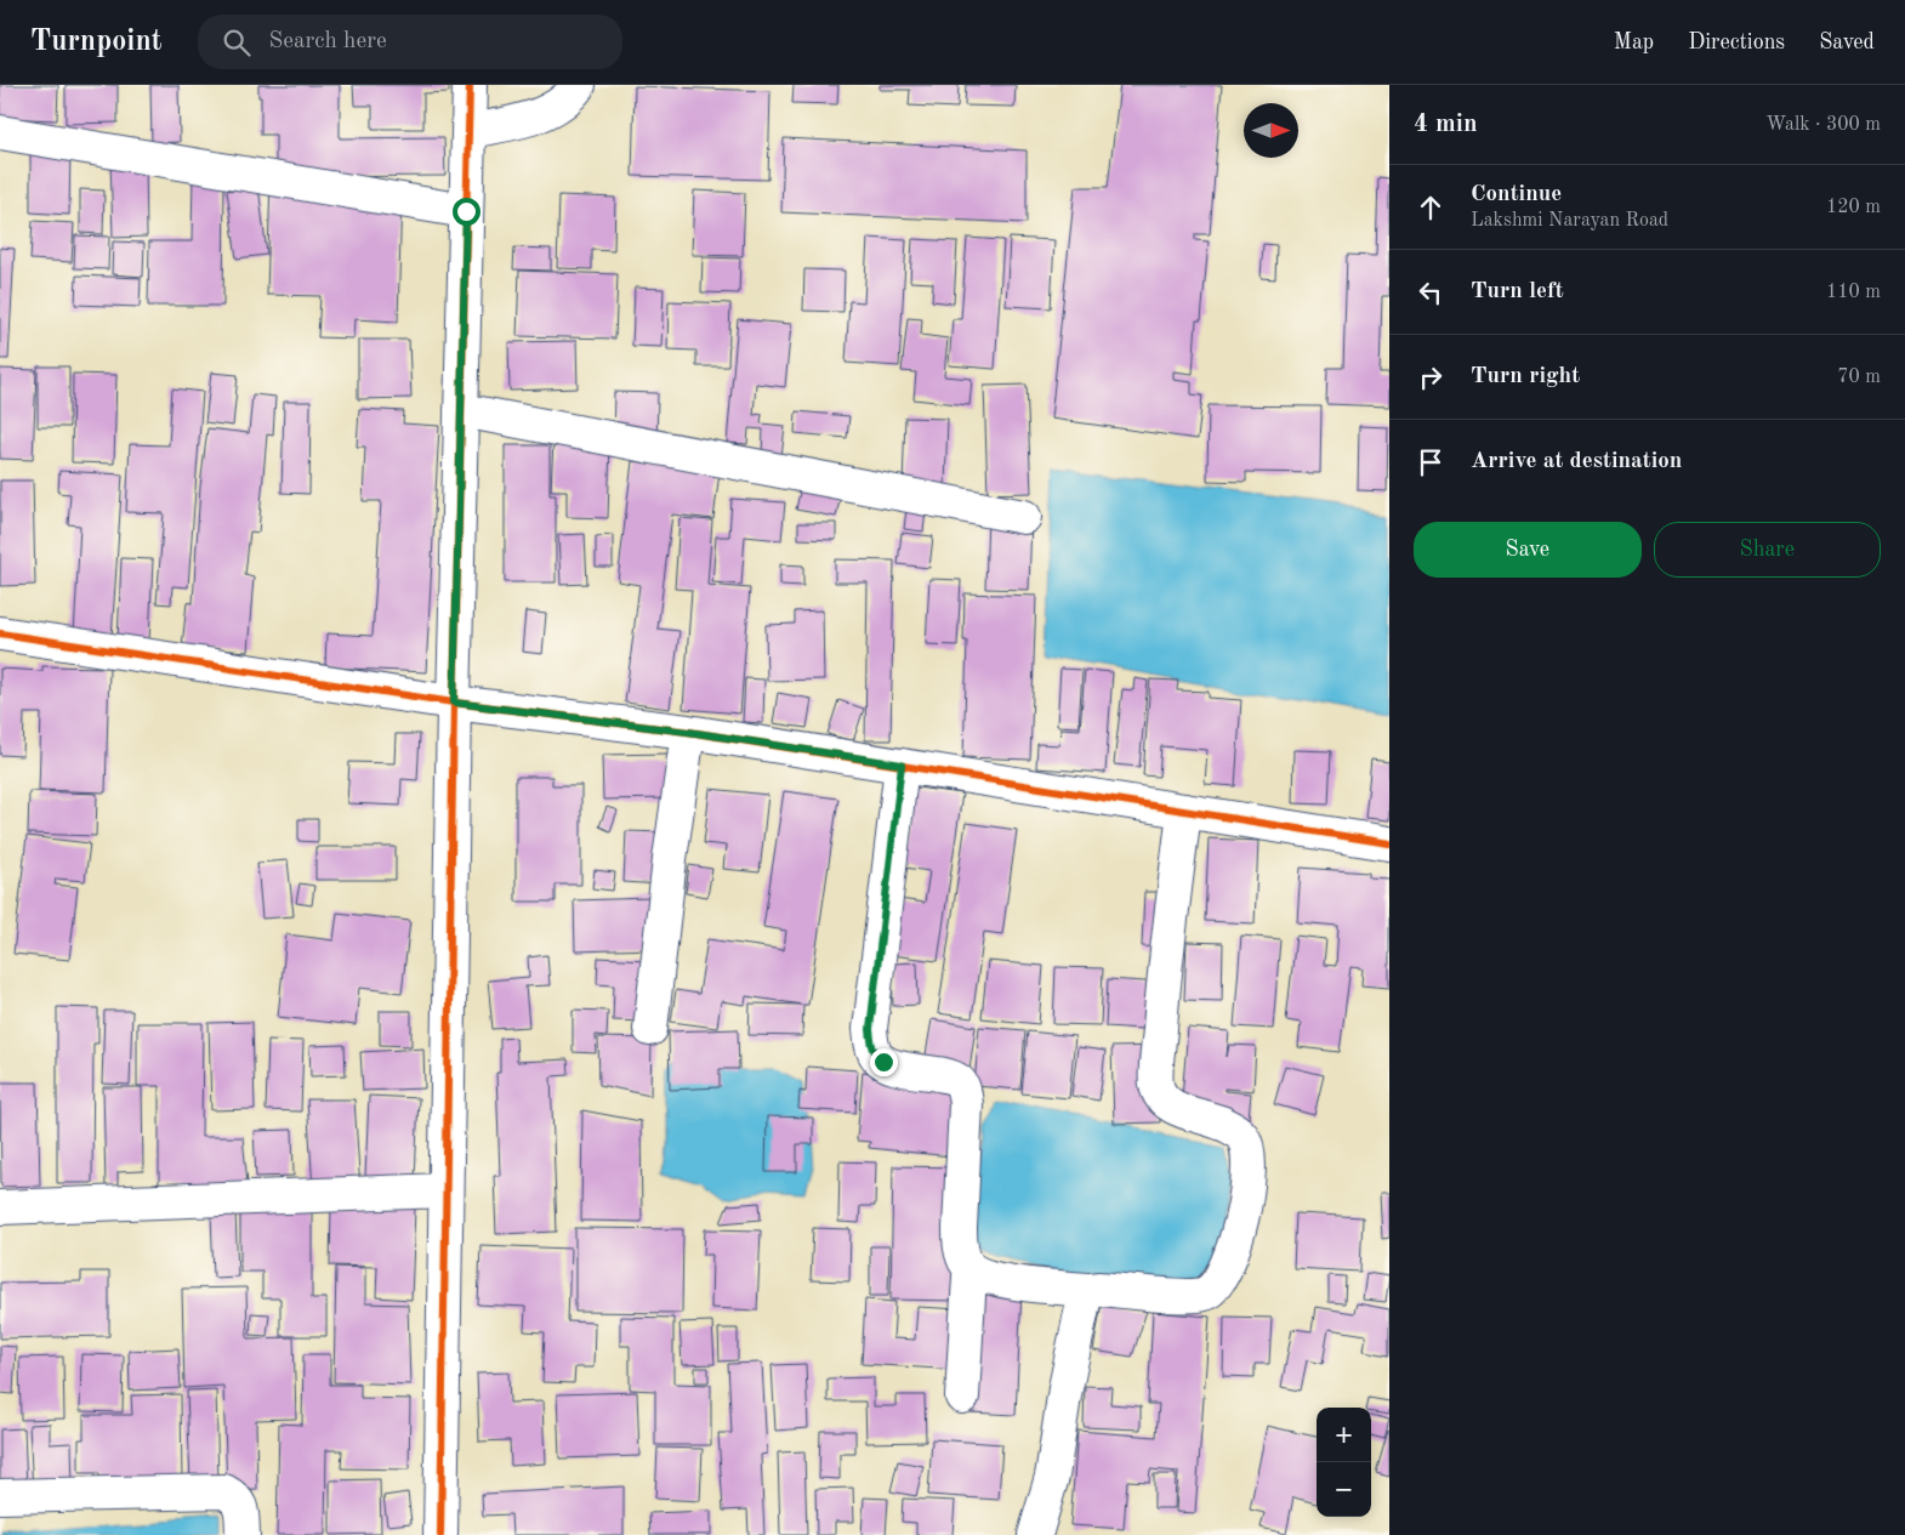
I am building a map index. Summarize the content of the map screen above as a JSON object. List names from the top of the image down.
{
  "north": "right",
  "page": {
    "header": "Turnpoint",
    "search": "Search here",
    "nav": ["Map", "Directions", "Saved"],
    "heading": ["4 min", "Walk · 300 m"],
    "list": [
      ["Continue", "Lakshmi Narayan Road", "120 m"],
      ["Turn left", "110 m"],
      ["Turn right", "70 m"],
      "Arrive at destination"
    ],
    "buttons": ["Save", "Share"],
    "map_buttons": ["+", "−"]
  }
}
